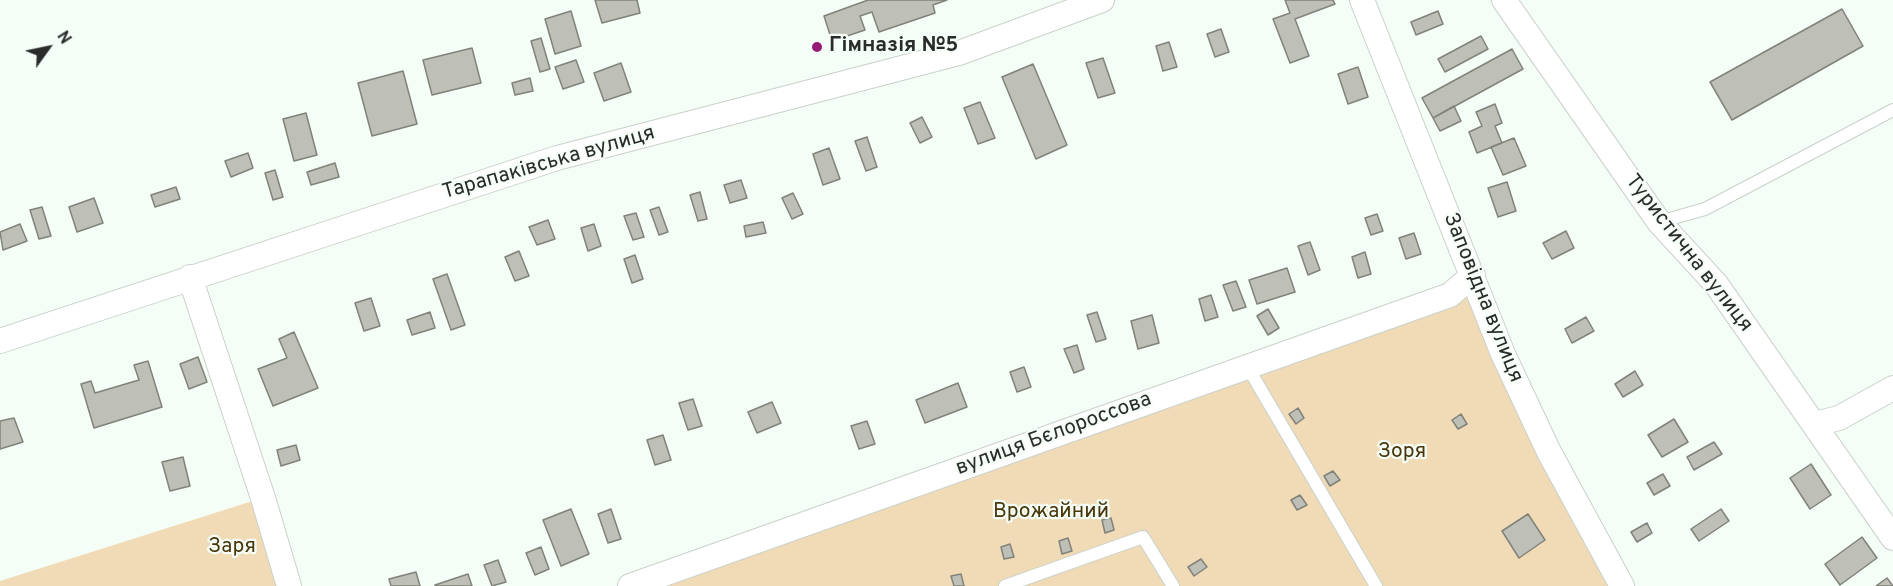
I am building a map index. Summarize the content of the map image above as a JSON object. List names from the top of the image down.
{
  "streets": {
    "street": [
      "Тарапаківська вулиця",
      "Туристична вулиця",
      "Заповідна вулиця",
      "вулиця Бєлороссова"
    ]
  },
  "crossings": [
    ["Заповідна вулиця", "вулиця Бєлороссова"]
  ],
  "parks": ["Зоря", "Врожайний", "Заря"],
  "places": ["Гімназія №5"],
  "north": "top right"
}
